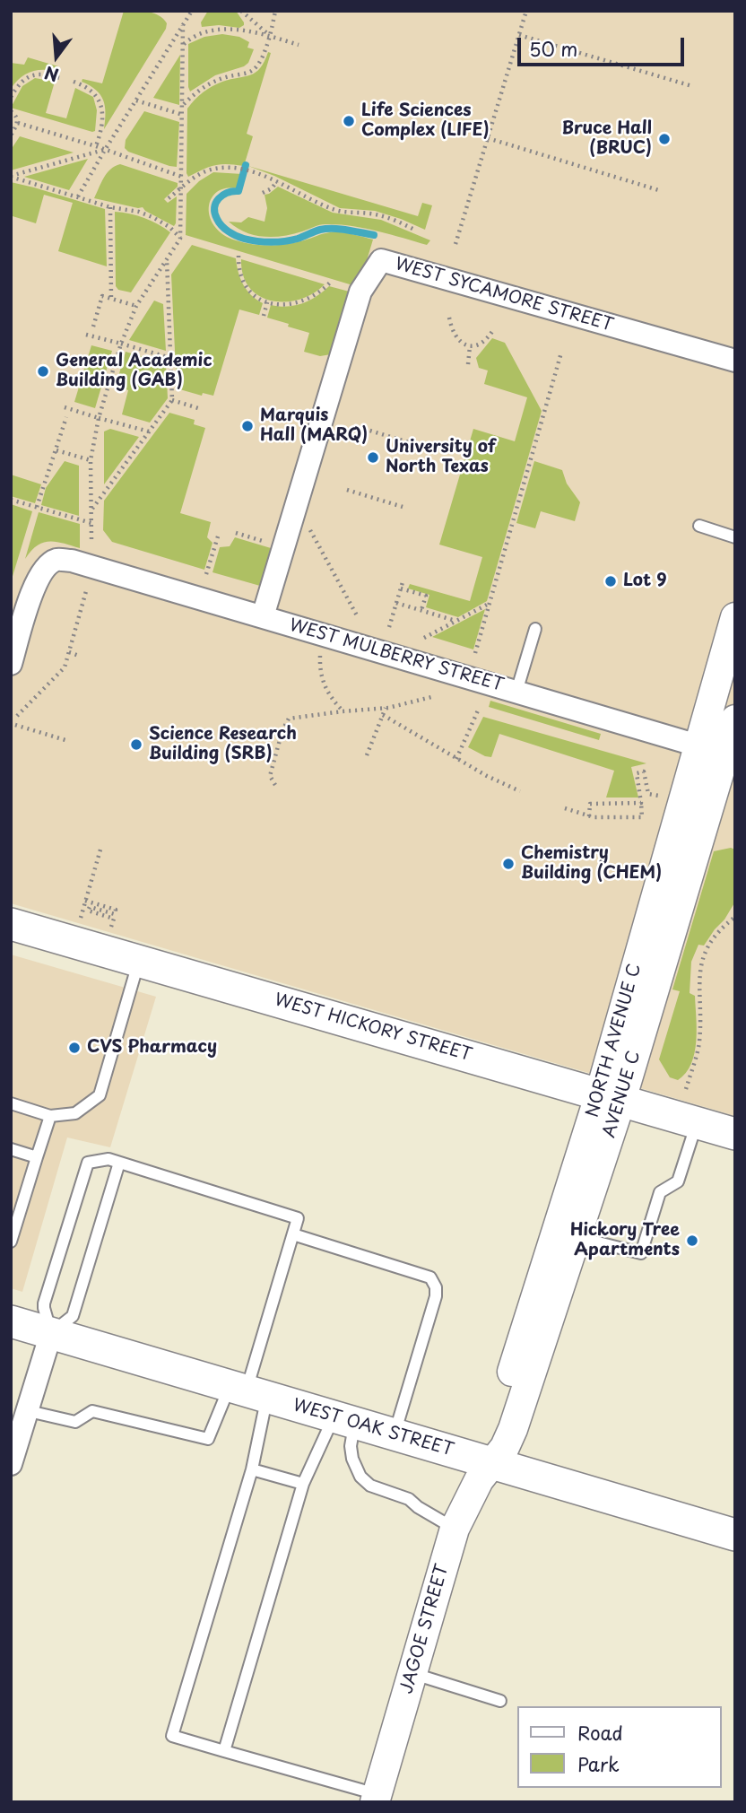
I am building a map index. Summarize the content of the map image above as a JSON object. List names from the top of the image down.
{
  "streets": {
    "main road": ["WEST HICKORY STREET", "WEST OAK STREET"],
    "street": [
      "WEST SYCAMORE STREET",
      "WEST MULBERRY STREET",
      "NORTH AVENUE C",
      "AVENUE C",
      "JAGOE STREET"
    ]
  },
  "crossings": [
    ["WEST SYCAMORE STREET", "WEST MULBERRY STREET"],
    ["WEST MULBERRY STREET", "NORTH AVENUE C"],
    ["WEST HICKORY STREET", "NORTH AVENUE C"],
    ["WEST HICKORY STREET", "AVENUE C"],
    ["NORTH AVENUE C", "AVENUE C"],
    ["NORTH AVENUE C", "WEST OAK STREET"],
    ["NORTH AVENUE C", "JAGOE STREET"],
    ["AVENUE C", "WEST OAK STREET"],
    ["AVENUE C", "JAGOE STREET"],
    ["WEST OAK STREET", "JAGOE STREET"]
  ],
  "places": [
    "Life Sciences Complex (LIFE)",
    "Bruce Hall (BRUC)",
    "General Academic Building (GAB)",
    "Marquis Hall (MARQ)",
    "University of North Texas",
    "Lot 9",
    "Science Research Building (SRB)",
    "Chemistry Building (CHEM)",
    "CVS Pharmacy",
    "Hickory Tree Apartments"
  ],
  "legend": ["Road", "Park"],
  "scale_bar": "50 m",
  "north": "bottom"
}
